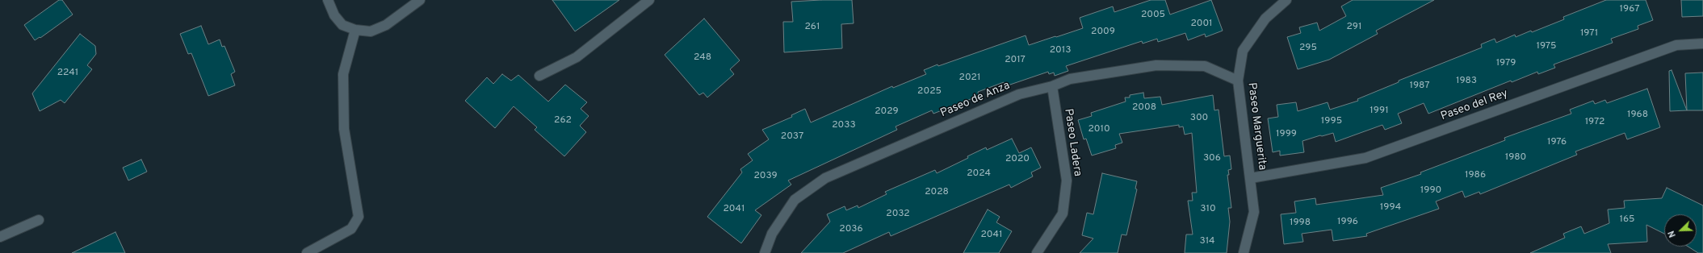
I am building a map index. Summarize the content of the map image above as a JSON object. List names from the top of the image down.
{
  "streets": {
    "street": [
      "Paseo de Anza",
      "Paseo del Rey",
      "Paseo Marguerita",
      "Paseo Ladera"
    ]
  },
  "crossings": [
    ["Paseo de Anza", "Paseo Marguerita"],
    ["Paseo de Anza", "Paseo Ladera"],
    ["Paseo del Rey", "Paseo Marguerita"]
  ],
  "house_numbers": [
    "1967",
    "2005",
    "2001",
    "261",
    "291",
    "2009",
    "1971",
    "1975",
    "295",
    "2013",
    "248",
    "2017",
    "1979",
    "2241",
    "2021",
    "1983",
    "1987",
    "2025",
    "2008",
    "1991",
    "2029",
    "1968",
    "300",
    "262",
    "1995",
    "1972",
    "2033",
    "2010",
    "1999",
    "2037",
    "1976",
    "1980",
    "306",
    "2020",
    "2024",
    "1986",
    "2039",
    "1990",
    "2028",
    "1994",
    "2041",
    "310",
    "2032",
    "165",
    "1996",
    "1998",
    "2036",
    "2041",
    "314"
  ],
  "north": "bottom left"
}
